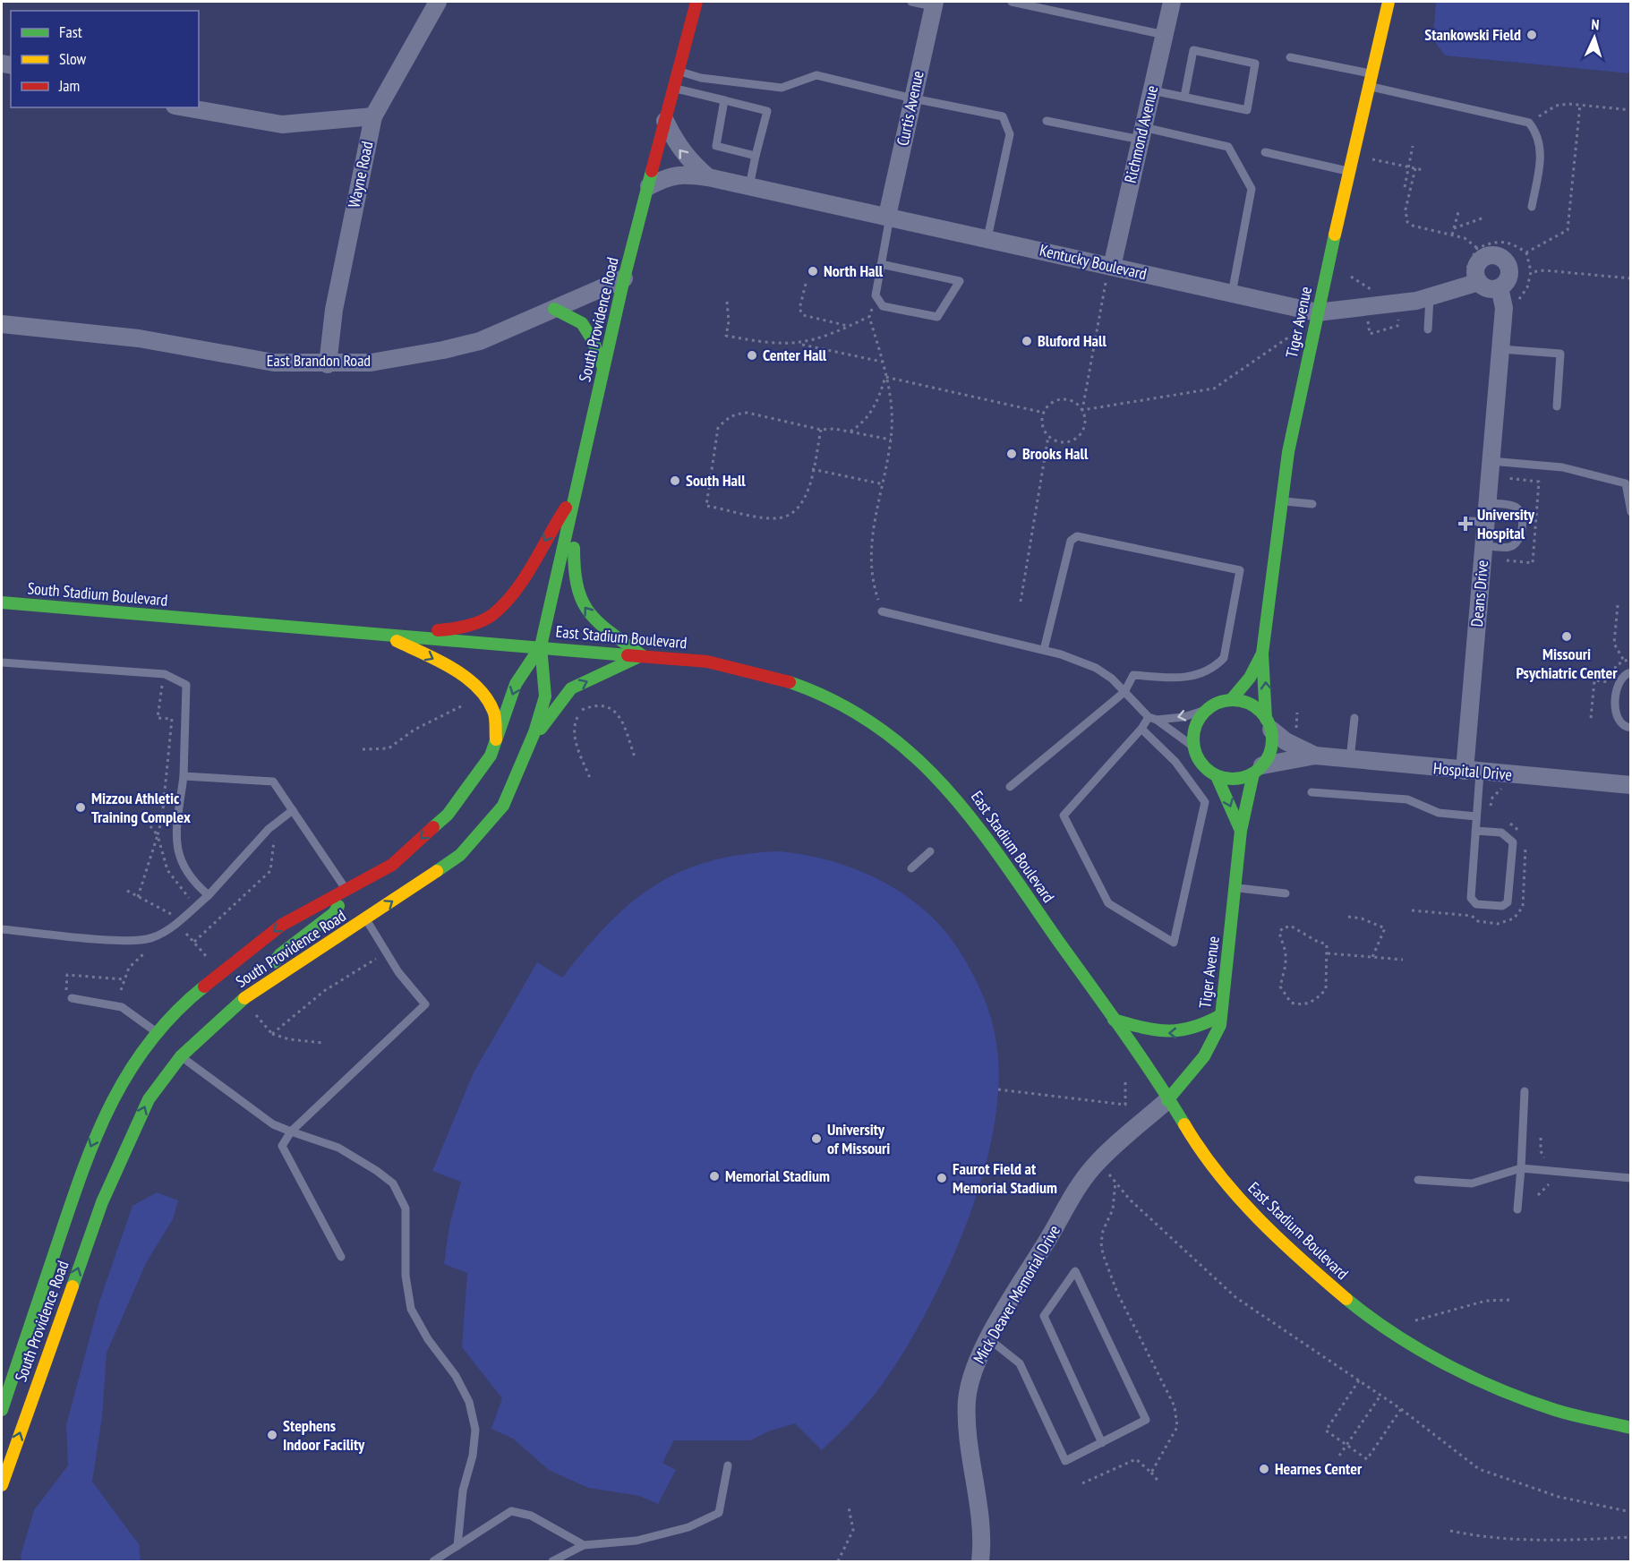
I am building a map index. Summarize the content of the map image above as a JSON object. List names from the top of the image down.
{
  "streets": {
    "main road": [
      "South Providence Road",
      "Tiger Avenue",
      "South Stadium Boulevard",
      "East Stadium Boulevard"
    ],
    "street": [
      "Curtis Avenue",
      "Richmond Avenue",
      "Wayne Road",
      "Kentucky Boulevard",
      "East Brandon Road",
      "Deans Drive",
      "Hospital Drive",
      "Mick Deaver Memorial Drive"
    ]
  },
  "crossings": [
    ["Curtis Avenue", "Kentucky Boulevard"],
    ["Richmond Avenue", "Kentucky Boulevard"],
    ["Wayne Road", "East Brandon Road"],
    ["Kentucky Boulevard", "South Providence Road"],
    ["Kentucky Boulevard", "Tiger Avenue"],
    ["Kentucky Boulevard", "Deans Drive"],
    ["South Providence Road", "East Brandon Road"],
    ["South Providence Road", "East Stadium Boulevard"],
    ["Tiger Avenue", "East Stadium Boulevard"],
    ["Tiger Avenue", "Hospital Drive"],
    ["Tiger Avenue", "Mick Deaver Memorial Drive"],
    ["Deans Drive", "Hospital Drive"],
    ["South Stadium Boulevard", "East Stadium Boulevard"],
    ["East Stadium Boulevard", "Mick Deaver Memorial Drive"]
  ],
  "places": {
    "other": [
      "Stankowski Field",
      "North Hall",
      "Bluford Hall",
      "Center Hall",
      "Brooks Hall",
      "South Hall",
      "Missouri Psychiatric Center",
      "Mizzou Athletic Training Complex",
      "University of Missouri",
      "Memorial Stadium",
      "Faurot Field at Memorial Stadium",
      "Stephens Indoor Facility",
      "Hearnes Center"
    ],
    "health": ["University Hospital"]
  },
  "legend": ["Fast", "Slow", "Jam"],
  "north": "top"
}
